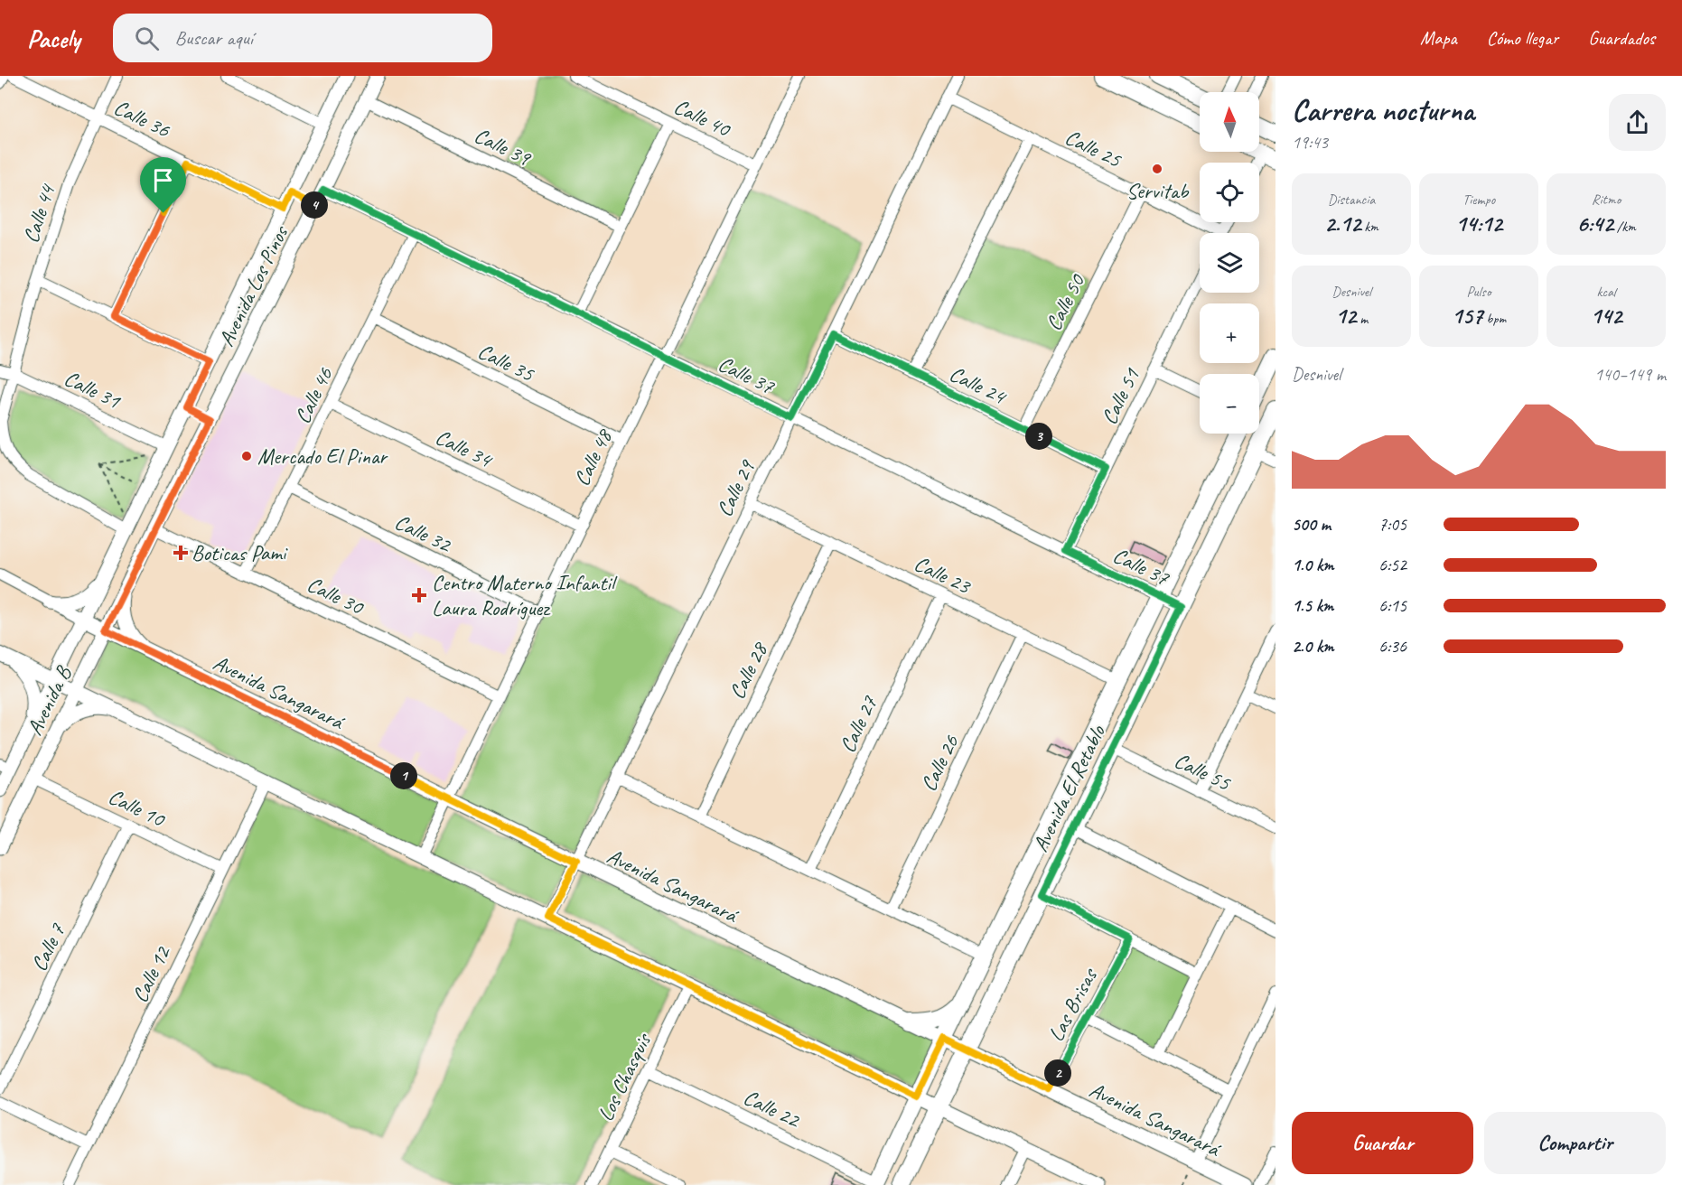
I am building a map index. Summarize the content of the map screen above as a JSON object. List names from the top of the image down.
{
  "streets": {
    "main road": ["Avenida El Retablo"],
    "street": [
      "Calle 40",
      "Calle 36",
      "Calle 39",
      "Calle 25",
      "Calle 44",
      "Avenida Los Pinos",
      "Calle 50",
      "Calle 35",
      "Calle 37",
      "Calle 24",
      "Calle 31",
      "Calle 46",
      "Calle 51",
      "Calle 34",
      "Calle 48",
      "Calle 29",
      "Calle 32",
      "Calle 23",
      "Calle 30",
      "Calle 28",
      "Avenida Sangarará",
      "Avenida B",
      "Calle 27",
      "Calle 26",
      "Calle 55",
      "Calle 10",
      "Calle 7",
      "Calle 12",
      "Las Brisas",
      "Los Chasquis",
      "Calle 22"
    ]
  },
  "crossings": [
    ["Calle 40", "Calle 48"],
    ["Calle 36", "Calle 44"],
    ["Calle 36", "Avenida Los Pinos"],
    ["Calle 39", "Avenida Los Pinos"],
    ["Calle 25", "Calle 50"],
    ["Calle 25", "Calle 29"],
    ["Calle 44", "Avenida Los Pinos"],
    ["Calle 44", "Calle 31"],
    ["Avenida Los Pinos", "Calle 37"],
    ["Avenida Los Pinos", "Calle 31"],
    ["Avenida Los Pinos", "Calle 30"],
    ["Avenida Los Pinos", "Avenida Sangarará"],
    ["Avenida Los Pinos", "Avenida B"],
    ["Calle 50", "Calle 24"],
    ["Calle 35", "Calle 46"],
    ["Calle 35", "Calle 48"],
    ["Calle 37", "Calle 46"],
    ["Calle 37", "Calle 51"],
    ["Calle 37", "Calle 48"],
    ["Calle 37", "Calle 29"],
    ["Calle 37", "Avenida El Retablo"],
    ["Calle 24", "Calle 51"],
    ["Calle 24", "Calle 29"],
    ["Calle 46", "Calle 34"],
    ["Calle 46", "Calle 32"],
    ["Calle 46", "Calle 30"],
    ["Calle 34", "Calle 48"],
    ["Calle 48", "Calle 32"],
    ["Calle 48", "Calle 30"],
    ["Calle 48", "Avenida Sangarará"],
    ["Calle 29", "Calle 23"],
    ["Calle 29", "Avenida Sangarará"],
    ["Calle 23", "Calle 28"],
    ["Calle 23", "Calle 27"],
    ["Calle 23", "Calle 26"],
    ["Calle 23", "Avenida El Retablo"],
    ["Avenida Sangarará", "Avenida B"],
    ["Avenida Sangarará", "Avenida El Retablo"],
    ["Avenida Sangarará", "Las Brisas"],
    ["Avenida B", "Calle 10"],
    ["Calle 55", "Avenida El Retablo"],
    ["Avenida El Retablo", "Calle 22"],
    ["Calle 10", "Calle 7"],
    ["Calle 10", "Calle 12"],
    ["Los Chasquis", "Calle 22"]
  ],
  "places": {
    "other": ["Servitab", "Mercado El Pinar"],
    "health": ["Boticas Pami", "Centro Materno Infantil Laura Rodríguez"]
  },
  "north": "top",
  "page": {
    "header": "Pacely",
    "search": "Buscar aquí",
    "nav": ["Mapa", "Cómo llegar", "Guardados"],
    "heading": ["Carrera nocturna", "19:43"],
    "map_buttons": ["+", "−"],
    "stats": [
      ["Distancia", "2.12 km"],
      ["Tiempo", "14:12"],
      ["Ritmo", "6:42 /km"],
      ["Desnivel", "12 m"],
      ["Pulso", "157 bpm"],
      ["kcal", "142"]
    ],
    "pins": [
      "4",
      "3",
      "1",
      "2"
    ],
    "chart": ["Desnivel", "140–149 m"],
    "list": [
      {
        "name": "500 m",
        "note": "7:05"
      },
      {
        "name": "1.0 km",
        "note": "6:52"
      },
      {
        "name": "1.5 km",
        "note": "6:15"
      },
      {
        "name": "2.0 km",
        "note": "6:36"
      }
    ],
    "buttons": ["Guardar", "Compartir"]
  }
}
